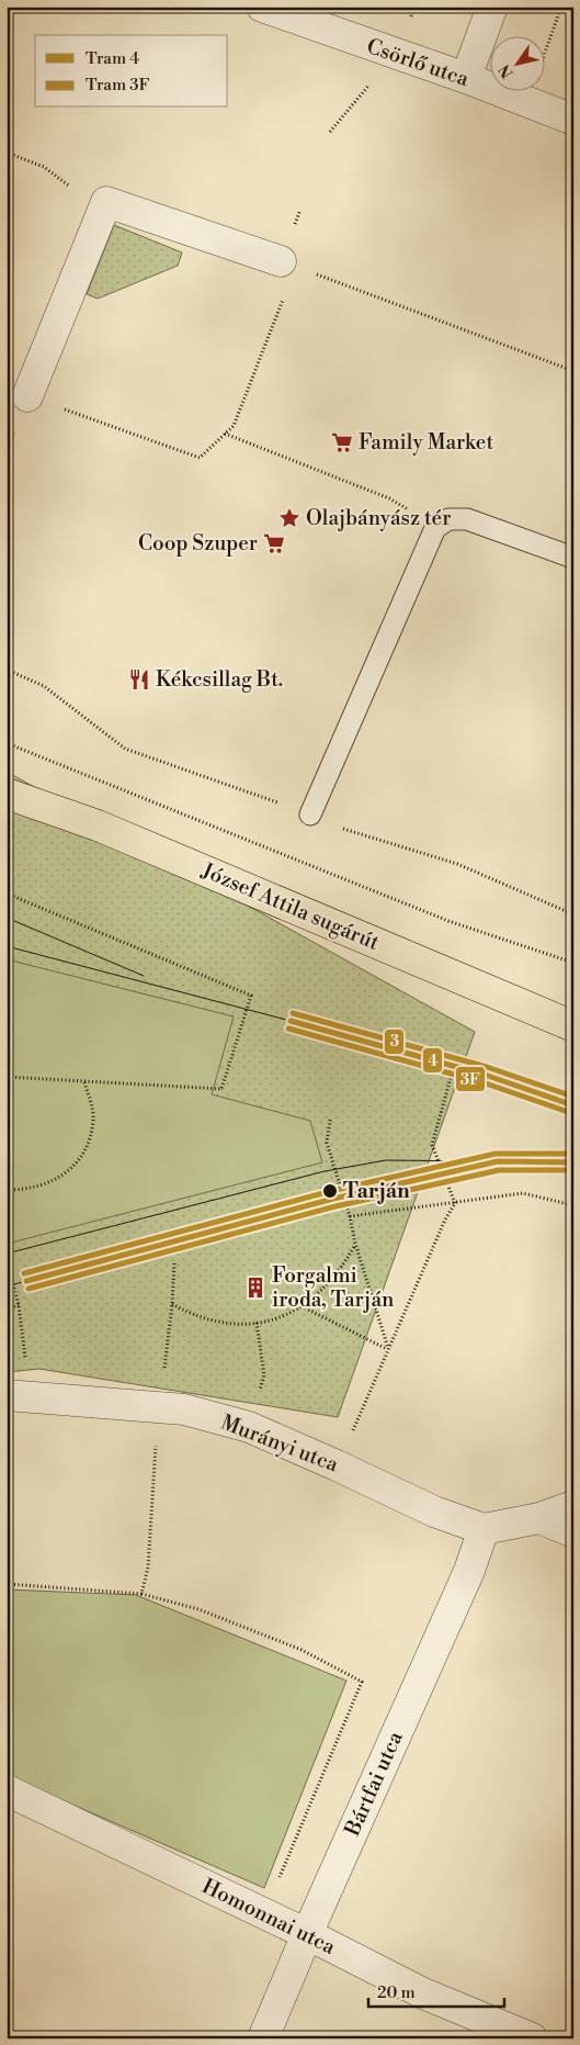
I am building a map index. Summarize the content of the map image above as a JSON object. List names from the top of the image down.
{
  "streets": {
    "main road": ["József Attila sugárút"],
    "street": [
      "Csörlő utca",
      "Murányi utca",
      "Bártfai utca",
      "Homonnai utca"
    ]
  },
  "crossings": [
    ["Murányi utca", "Bártfai utca"],
    ["Bártfai utca", "Homonnai utca"]
  ],
  "places": {
    "supermarket": ["Family Market", "Coop Szuper"],
    "place": ["Olajbányász tér"],
    "restaurant": ["Kékcsillag Bt."],
    "other": ["Tarján"],
    "building": ["Forgalmi iroda, Tarján"]
  },
  "lines": ["transit line 3", "tram line 4", "tram line 3F"],
  "legend": ["Tram 4", "Tram 3F"],
  "scale_bar": "20 m",
  "north": "bottom left"
}
